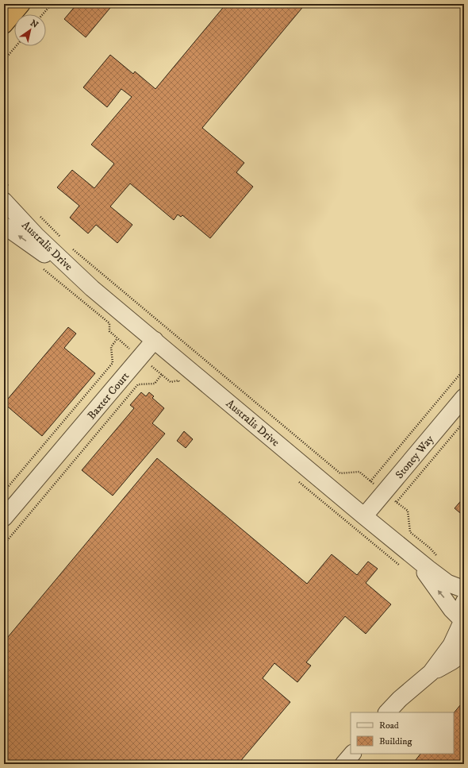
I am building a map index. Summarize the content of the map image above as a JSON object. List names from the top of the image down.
{
  "streets": {
    "street": ["Australis Drive", "Baxter Court", "Stoney Way"]
  },
  "crossings": [
    ["Australis Drive", "Baxter Court"],
    ["Australis Drive", "Stoney Way"]
  ],
  "legend": ["Road", "Building"],
  "north": "top right"
}
